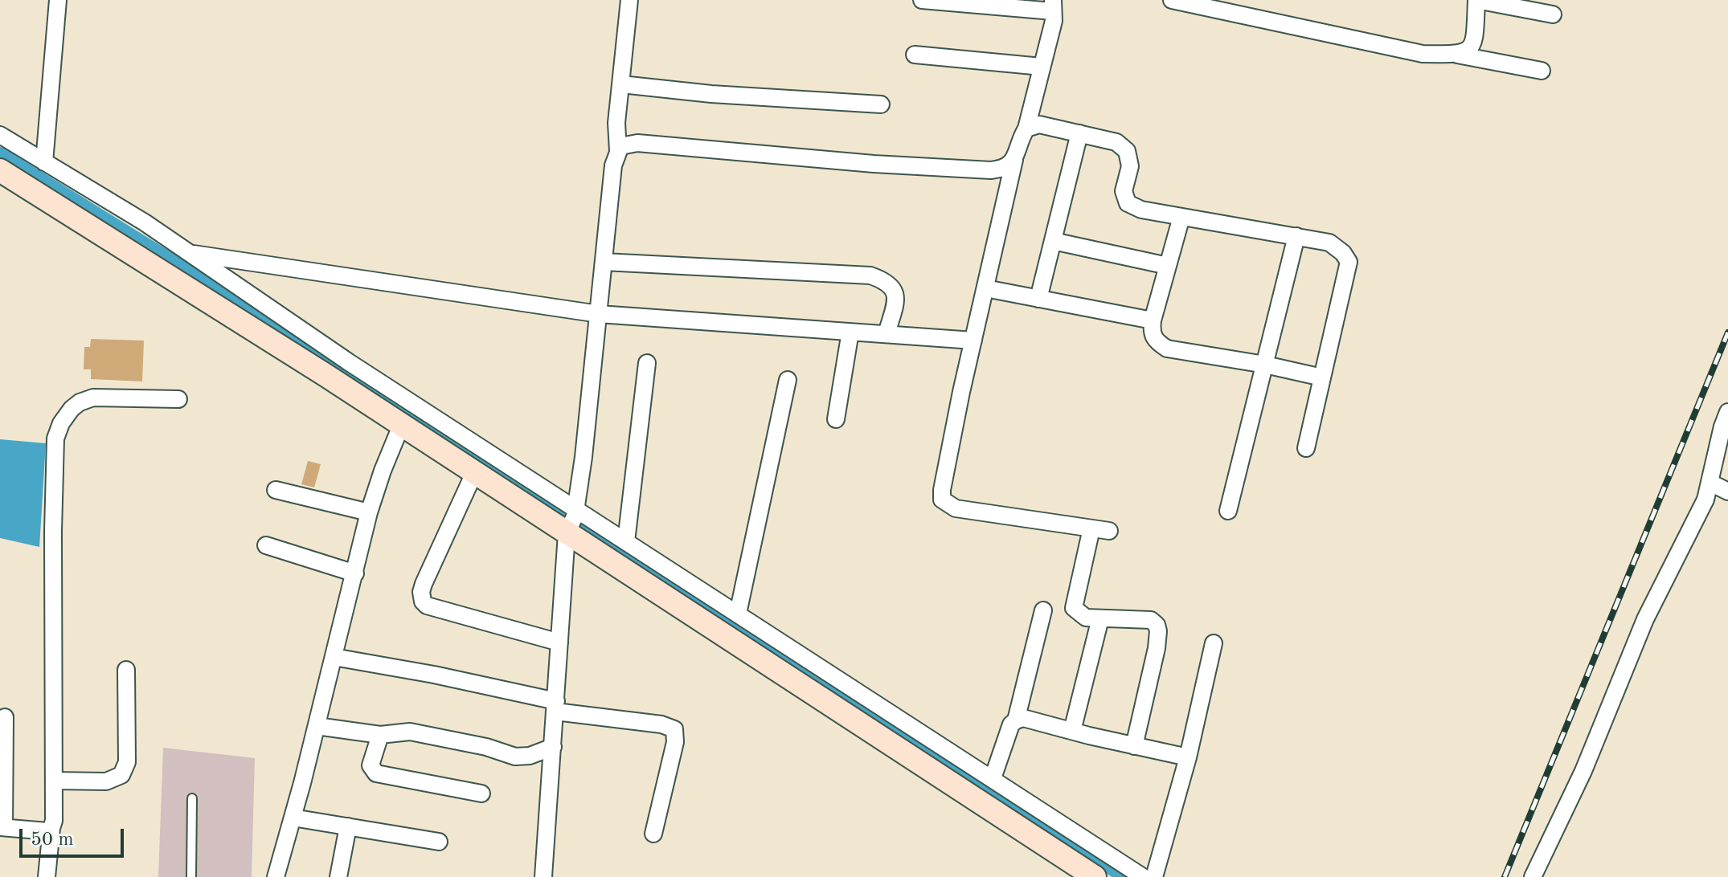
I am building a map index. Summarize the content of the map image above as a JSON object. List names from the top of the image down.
{
  "scale_bar": "50 m"
}
